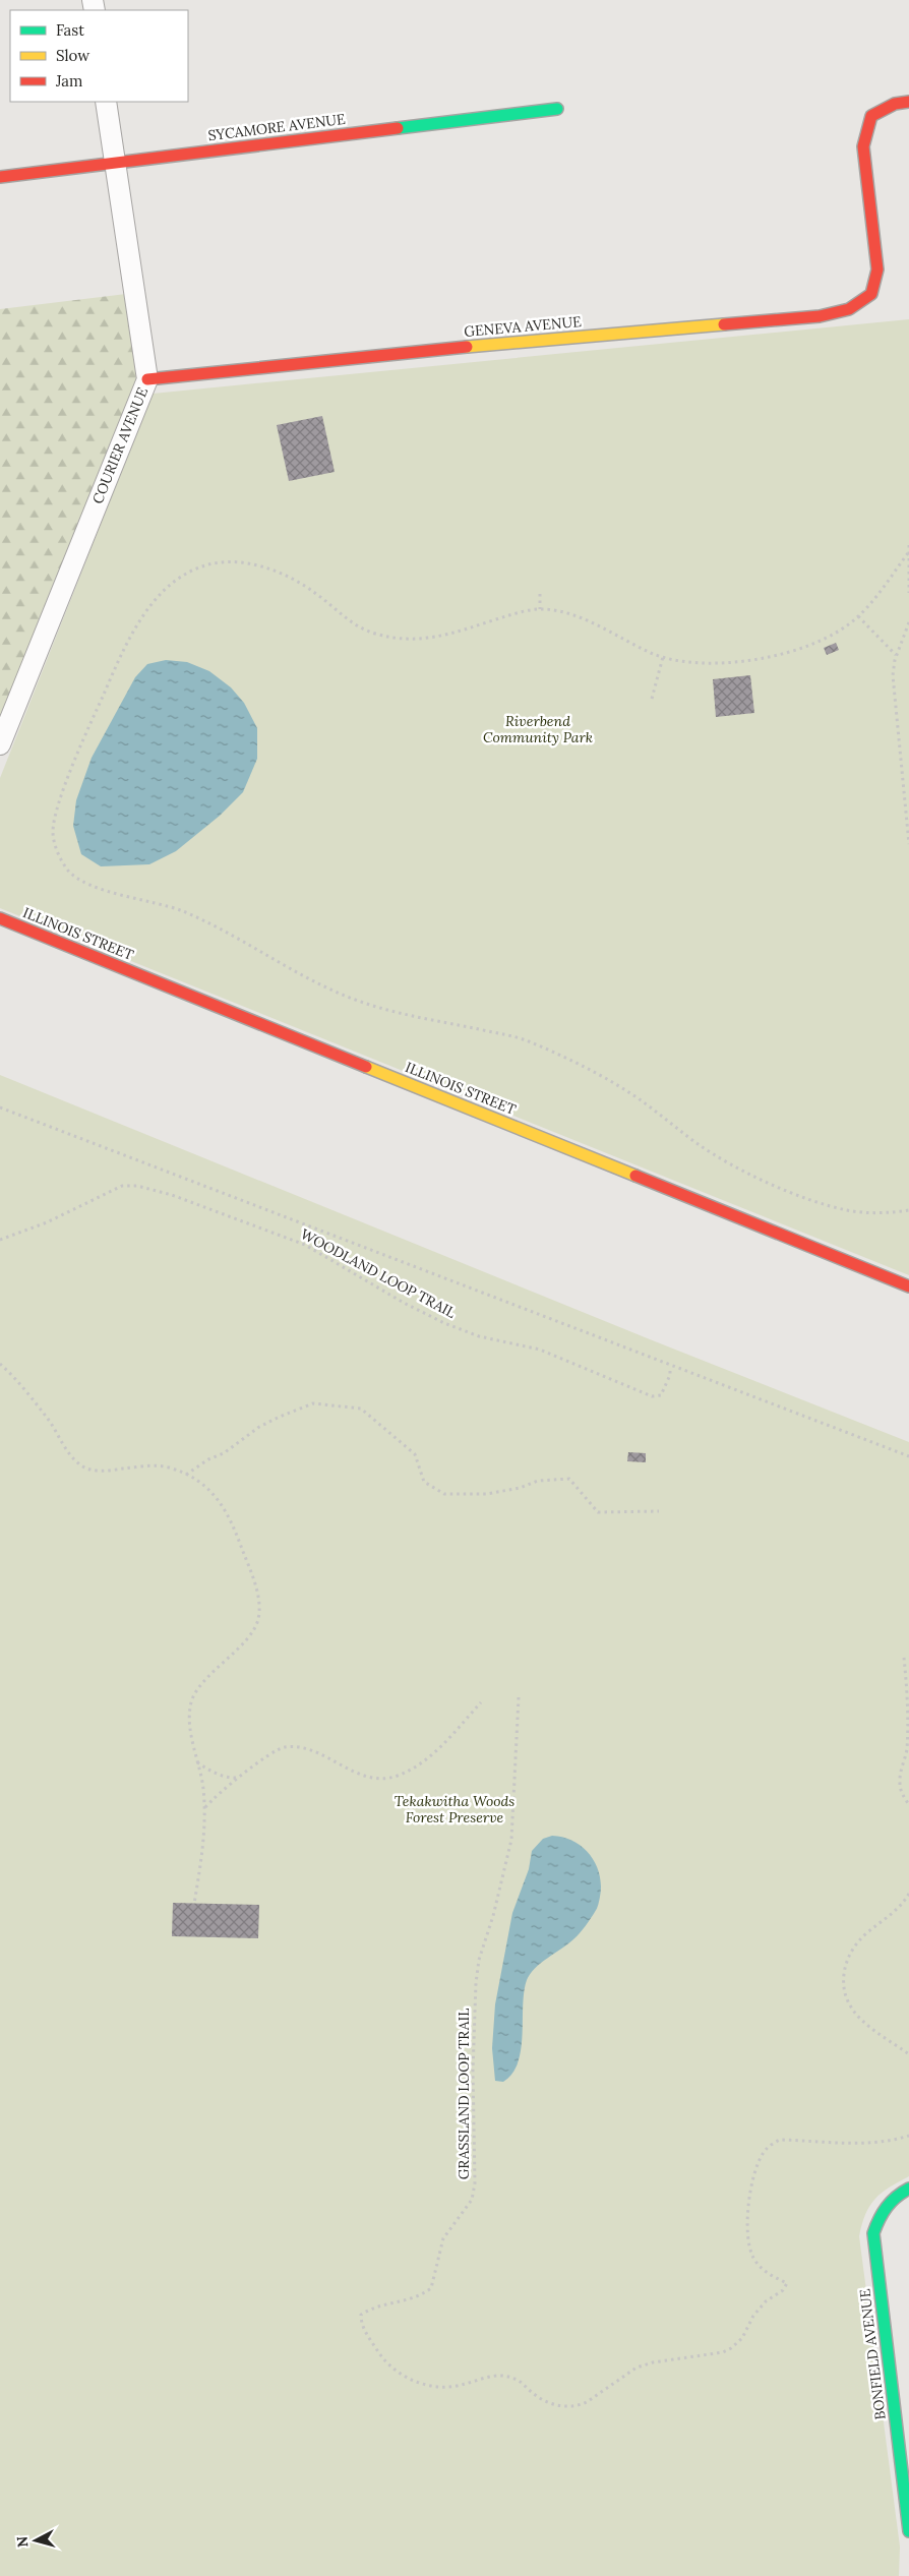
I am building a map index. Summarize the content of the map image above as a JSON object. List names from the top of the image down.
{
  "streets": {
    "street": [
      "SYCAMORE AVENUE",
      "GENEVA AVENUE",
      "COURIER AVENUE",
      "ILLINOIS STREET",
      "BONFIELD AVENUE"
    ],
    "path": ["WOODLAND LOOP TRAIL", "GRASSLAND LOOP TRAIL"]
  },
  "crossings": [
    ["SYCAMORE AVENUE", "COURIER AVENUE"],
    ["GENEVA AVENUE", "COURIER AVENUE"]
  ],
  "parks": ["Riverbend Community Park", "Tekakwitha Woods Forest Preserve"],
  "legend": ["Fast", "Slow", "Jam"],
  "north": "left"
}
